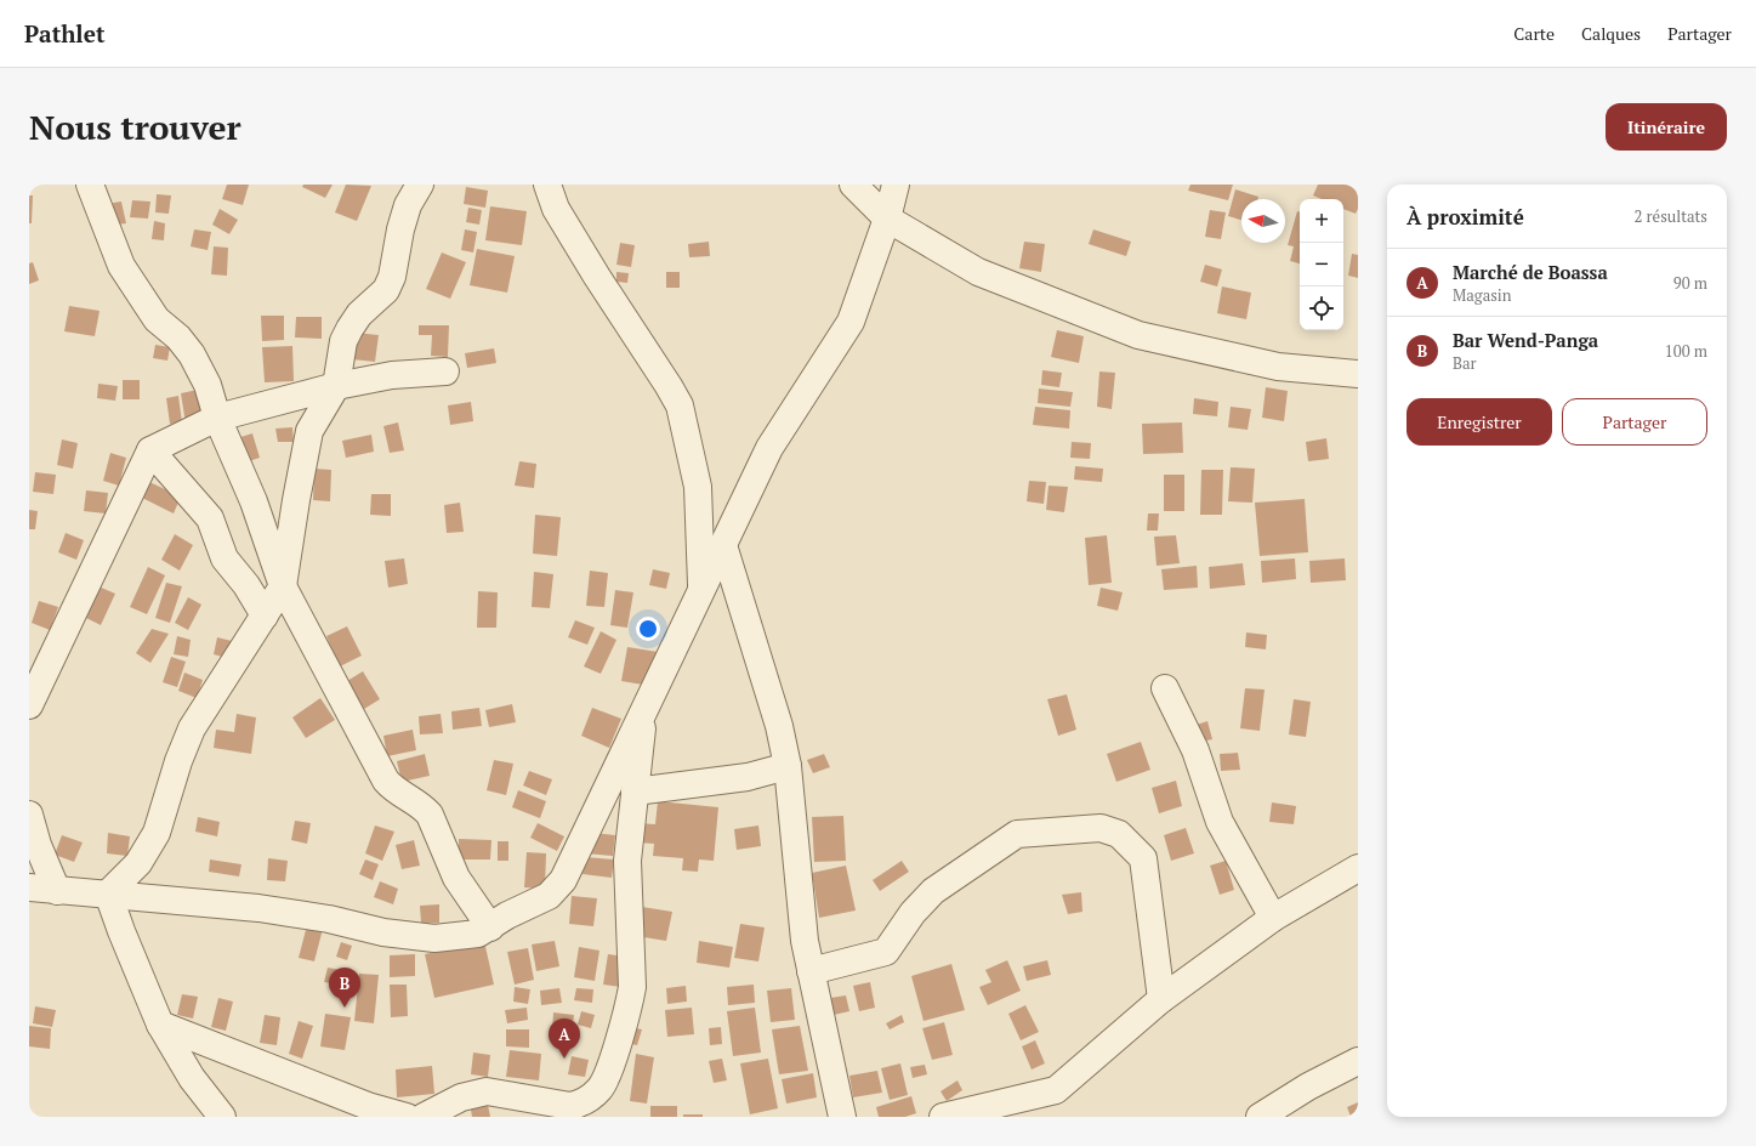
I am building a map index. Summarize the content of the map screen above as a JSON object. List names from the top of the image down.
{
  "north": "left",
  "page": {
    "header": "Pathlet",
    "nav": ["Carte", "Calques", "Partager"],
    "buttons": [
      "Itinéraire",
      ["Enregistrer", "Partager"]
    ],
    "title": "Nous trouver",
    "heading": ["À proximité", "2 résultats"],
    "map_buttons": ["+", "−"],
    "list": [
      {
        "mark": "A",
        "name": "Marché de Boassa",
        "note": "Magasin",
        "value": "90 m"
      },
      {
        "mark": "B",
        "name": "Bar Wend-Panga",
        "note": "Bar",
        "value": "100 m"
      }
    ],
    "pins": ["B", "A"]
  }
}
